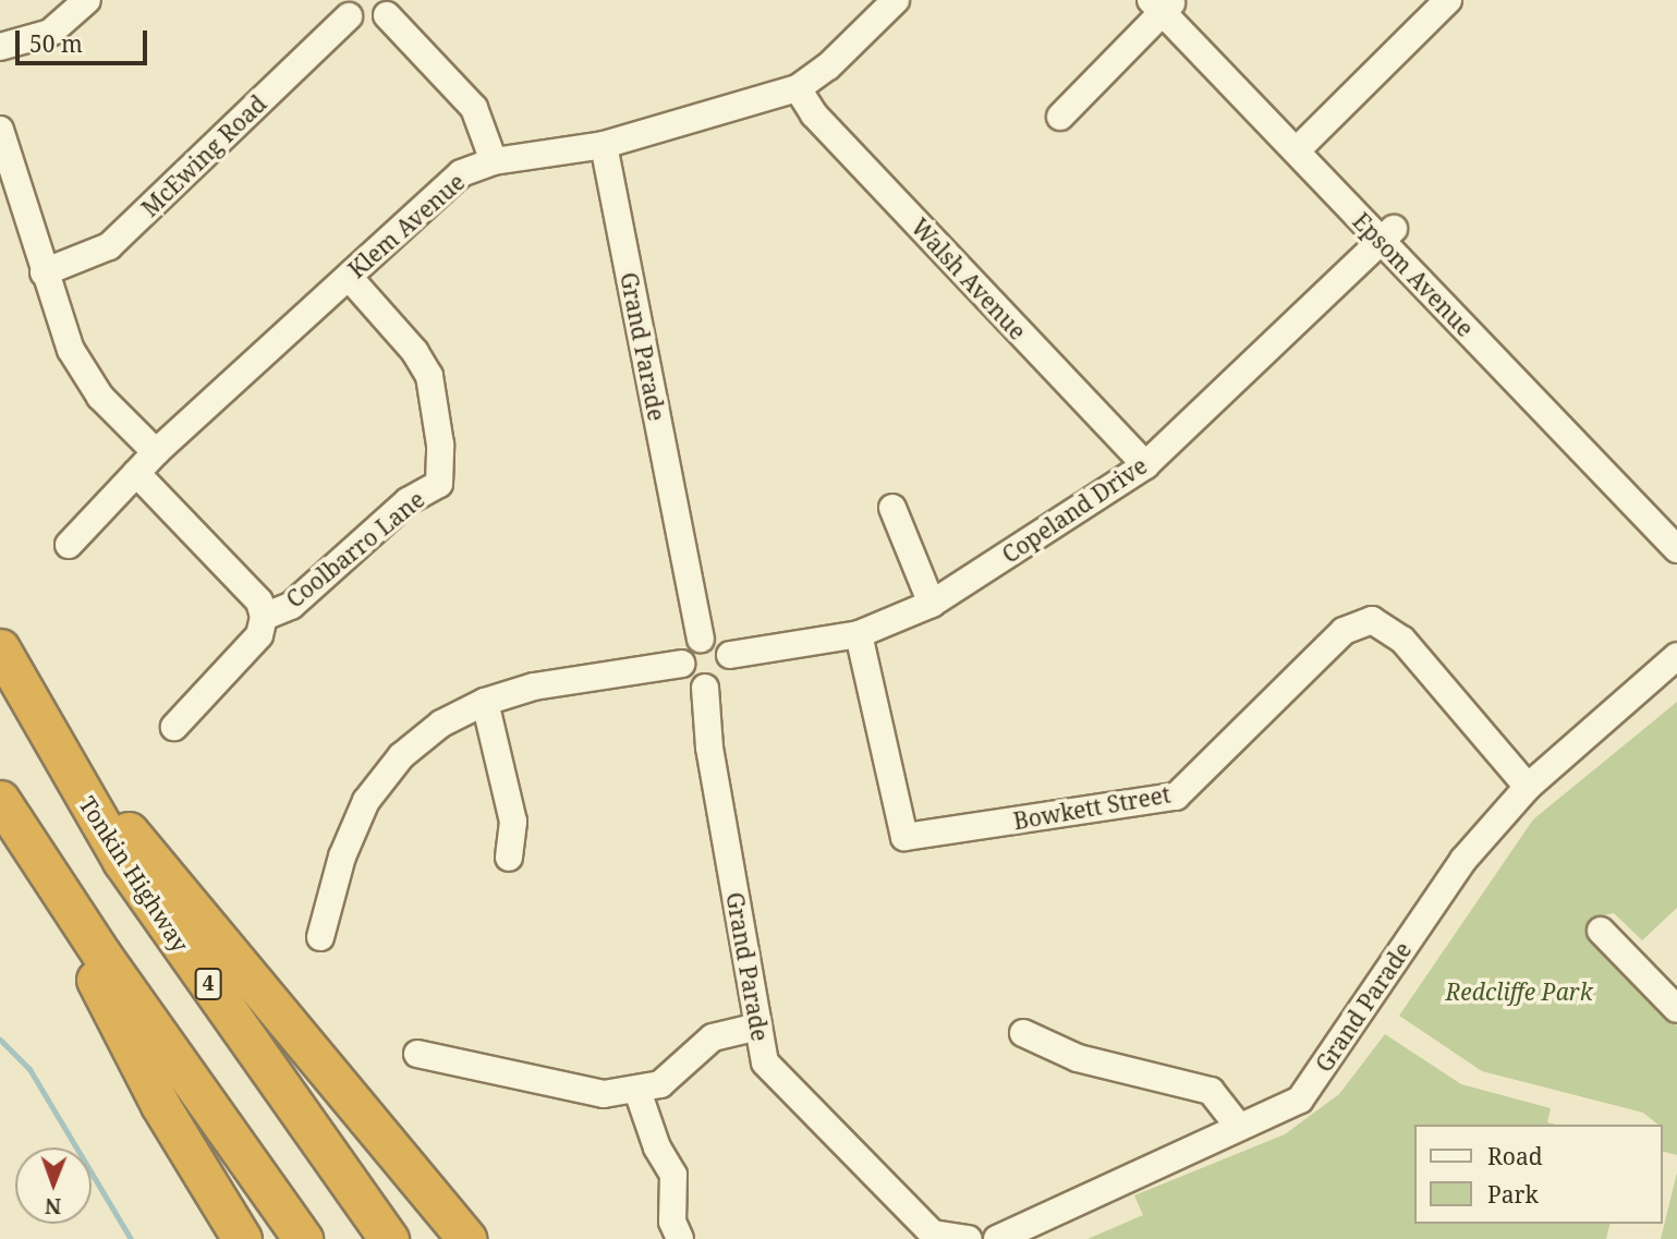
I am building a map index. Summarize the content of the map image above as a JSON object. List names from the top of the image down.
{
  "streets": {
    "highway": ["Tonkin Highway", "4"],
    "street": [
      "McEwing Road",
      "Klem Avenue",
      "Epsom Avenue",
      "Walsh Avenue",
      "Grand Parade",
      "Copeland Drive",
      "Coolbarro Lane",
      "Bowkett Street"
    ]
  },
  "crossings": [
    ["Klem Avenue", "Walsh Avenue"],
    ["Klem Avenue", "Grand Parade"],
    ["Klem Avenue", "Coolbarro Lane"],
    ["Epsom Avenue", "Copeland Drive"],
    ["Walsh Avenue", "Copeland Drive"],
    ["Grand Parade", "Copeland Drive"],
    ["Grand Parade", "Bowkett Street"],
    ["Copeland Drive", "Bowkett Street"]
  ],
  "parks": ["Redcliffe Park"],
  "legend": ["Road", "Park"],
  "scale_bar": "50 m",
  "north": "bottom"
}
